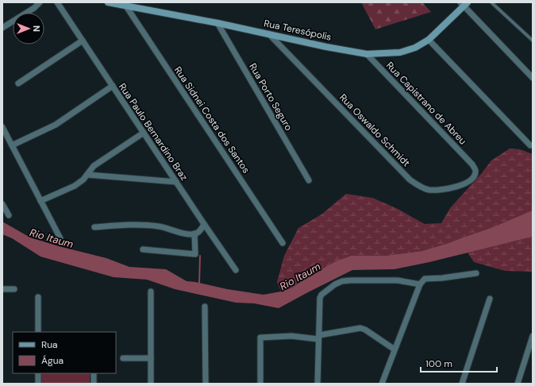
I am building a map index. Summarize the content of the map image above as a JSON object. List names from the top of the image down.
{
  "streets": {
    "street": [
      "Rua Teresópolis",
      "Rua Porto Seguro",
      "Rua Capistrano de Abreu",
      "Rua Sidnei Costa dos Santos",
      "Rua Oswaldo Schmidt",
      "Rua Paulo Bernardino Braz"
    ]
  },
  "crossings": [
    ["Rua Teresópolis", "Rua Porto Seguro"],
    ["Rua Teresópolis", "Rua Capistrano de Abreu"],
    ["Rua Teresópolis", "Rua Sidnei Costa dos Santos"],
    ["Rua Teresópolis", "Rua Oswaldo Schmidt"],
    ["Rua Capistrano de Abreu", "Rua Oswaldo Schmidt"]
  ],
  "water": ["Rio Itaum"],
  "legend": ["Rua", "Água"],
  "scale_bar": "100 m",
  "north": "right"
}
